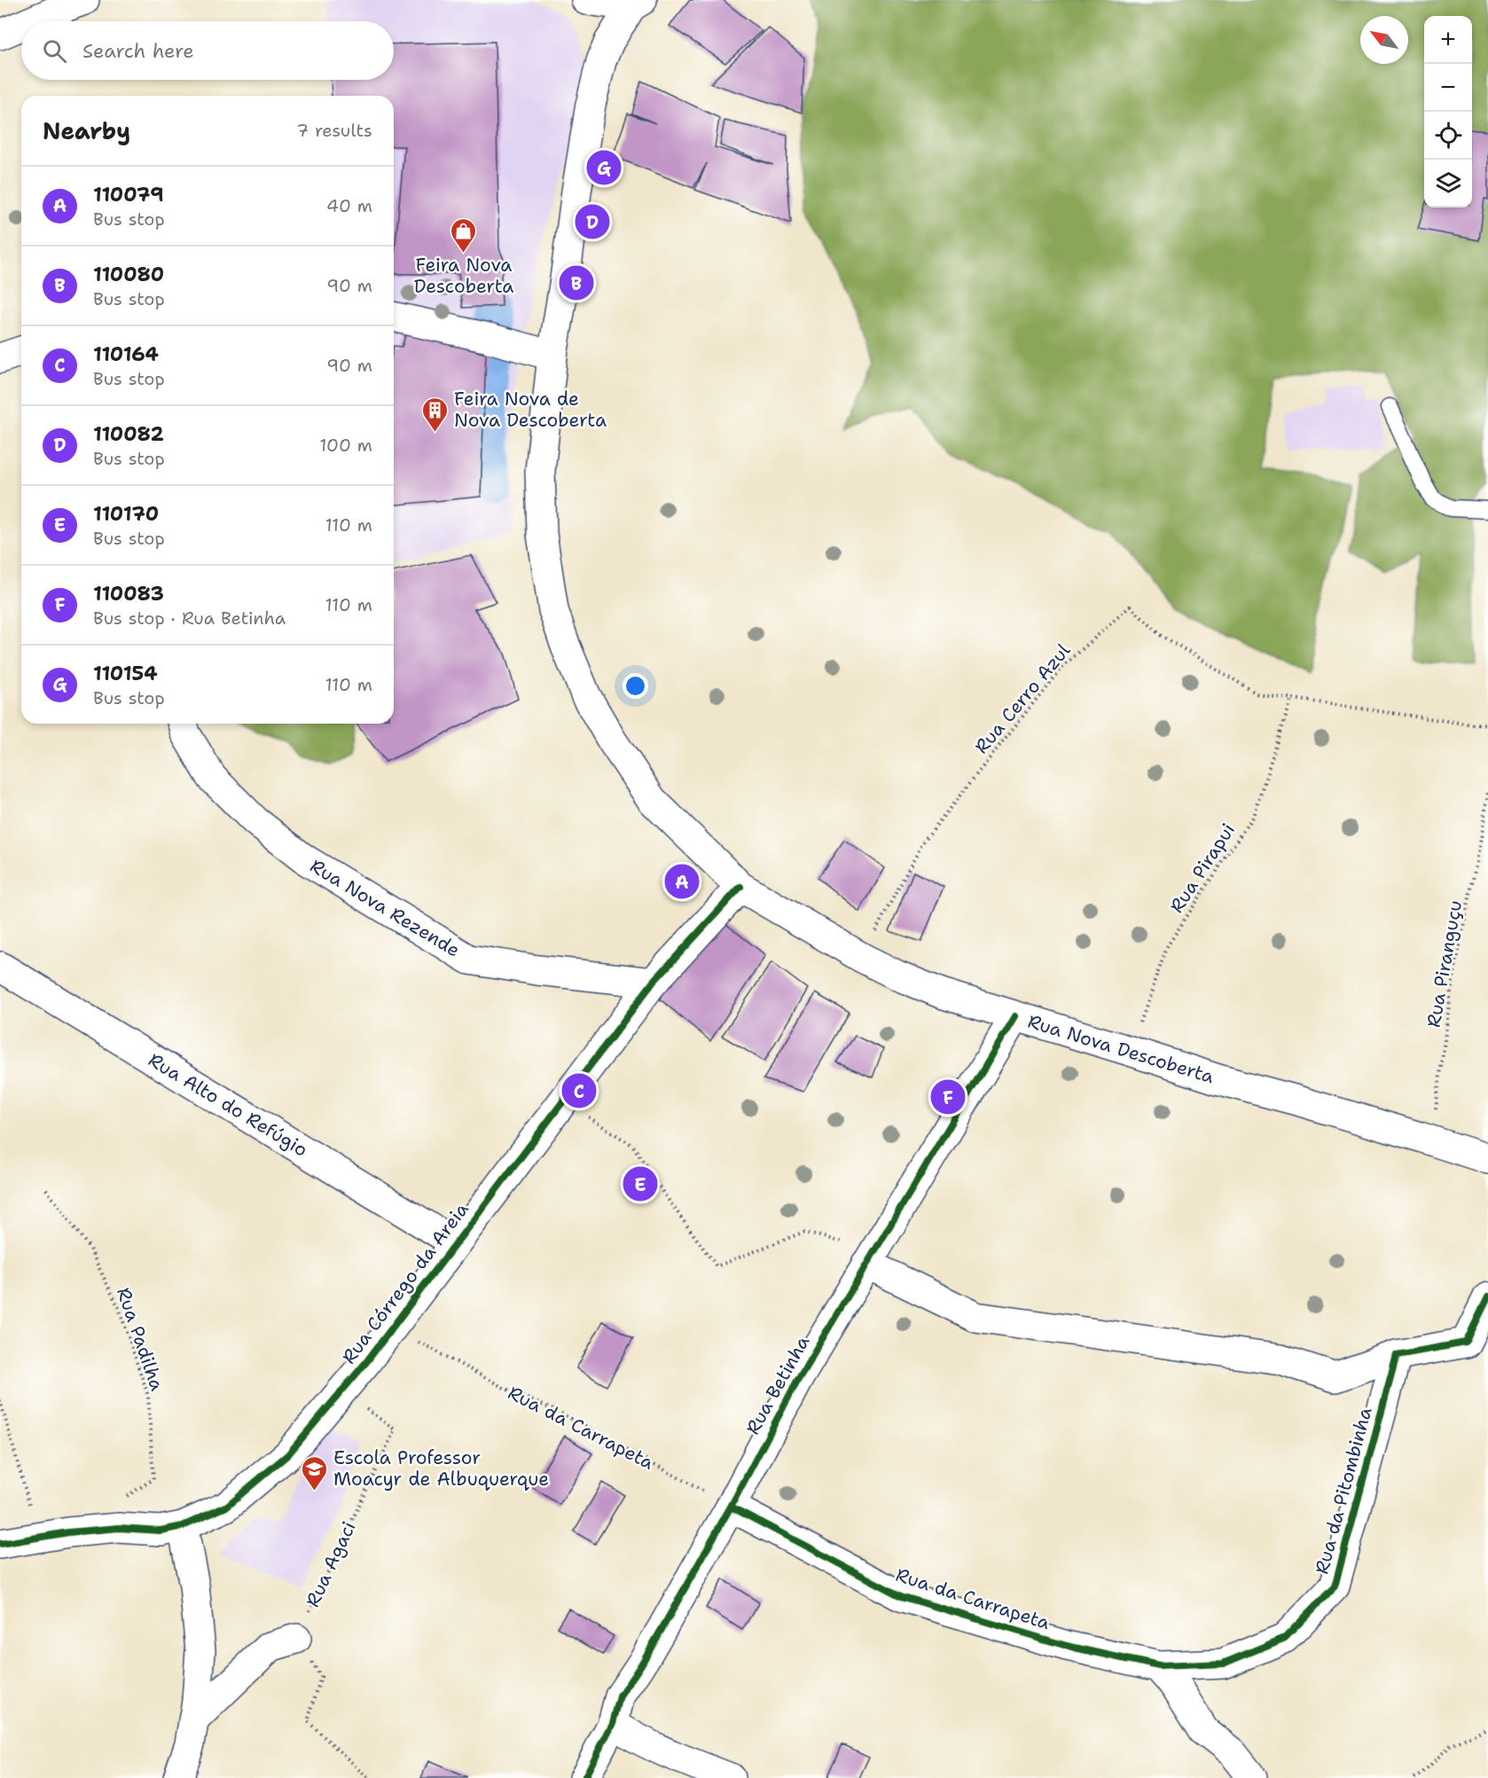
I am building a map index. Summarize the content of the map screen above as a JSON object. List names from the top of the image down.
{
  "streets": {
    "street": [
      "Rua Nova Rezende",
      "Rua Nova Descoberta",
      "Rua Alto do Refúgio",
      "Rua Córrego da Areia",
      "Rua Betinha",
      "Rua da Carrapeta",
      "Rua da Pitombinha"
    ],
    "path": [
      "Rua Cerro Azul",
      "Rua Pirapui",
      "Rua Piranguçu",
      "Rua Padilha",
      "Rua Agaci"
    ]
  },
  "crossings": [
    ["Rua Cerro Azul", "Rua Pirapui"],
    ["Rua Cerro Azul", "Rua Nova Descoberta"],
    ["Rua Pirapui", "Rua Nova Descoberta"],
    ["Rua Nova Rezende", "Rua Córrego da Areia"],
    ["Rua Piranguçu", "Rua Nova Descoberta"],
    ["Rua Nova Descoberta", "Rua Córrego da Areia"],
    ["Rua Nova Descoberta", "Rua Betinha"],
    ["Rua Alto do Refúgio", "Rua Córrego da Areia"],
    ["Rua Córrego da Areia", "Rua Padilha"],
    ["Rua Córrego da Areia", "Rua da Carrapeta"],
    ["Rua Córrego da Areia", "Rua Agaci"],
    ["Rua Betinha", "Rua da Carrapeta"],
    ["Rua da Carrapeta", "Rua da Pitombinha"]
  ],
  "places": {
    "shop": ["Feira Nova Descoberta"],
    "building": ["Feira Nova de Nova Descoberta"],
    "school or university": ["Escola Professor Moacyr de Albuquerque"]
  },
  "north": "top left",
  "page": {
    "map_buttons": ["+", "−"],
    "search": "Search here",
    "heading": ["Nearby", "7 results"],
    "pins": [
      "G",
      "D",
      "B",
      "A",
      "C",
      "F",
      "E"
    ],
    "list": [
      {
        "mark": "A",
        "name": "110079",
        "note": "Bus stop",
        "value": "40 m"
      },
      {
        "mark": "B",
        "name": "110080",
        "note": "Bus stop",
        "value": "90 m"
      },
      {
        "mark": "C",
        "name": "110164",
        "note": "Bus stop",
        "value": "90 m"
      },
      {
        "mark": "D",
        "name": "110082",
        "note": "Bus stop",
        "value": "100 m"
      },
      {
        "mark": "E",
        "name": "110170",
        "note": "Bus stop",
        "value": "110 m"
      },
      {
        "mark": "F",
        "name": "110083",
        "note": "Bus stop · Rua Betinha",
        "value": "110 m"
      },
      {
        "mark": "G",
        "name": "110154",
        "note": "Bus stop",
        "value": "110 m"
      }
    ]
  }
}
